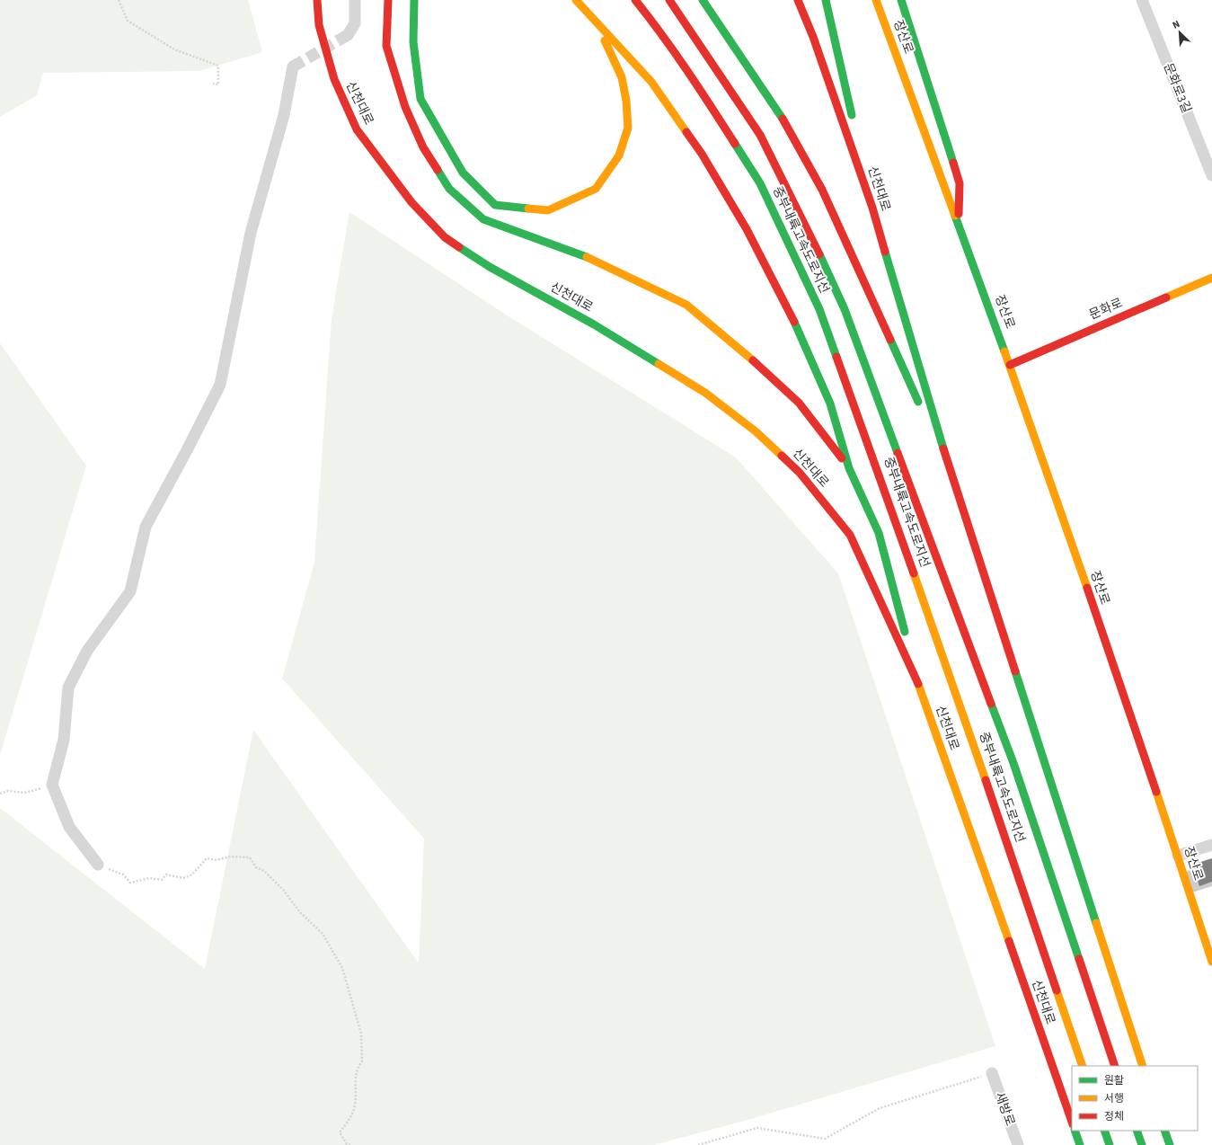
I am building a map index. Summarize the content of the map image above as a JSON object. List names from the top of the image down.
{
  "streets": {
    "main road": [
      "장산로",
      "신천대로",
      "중부내륙고속도로지선",
      "문화로"
    ],
    "street": ["문화로3길", "새방로"]
  },
  "crossings": [
    ["장산로", "문화로"]
  ],
  "legend": ["원활", "서행", "정체"],
  "north": "top left"
}
